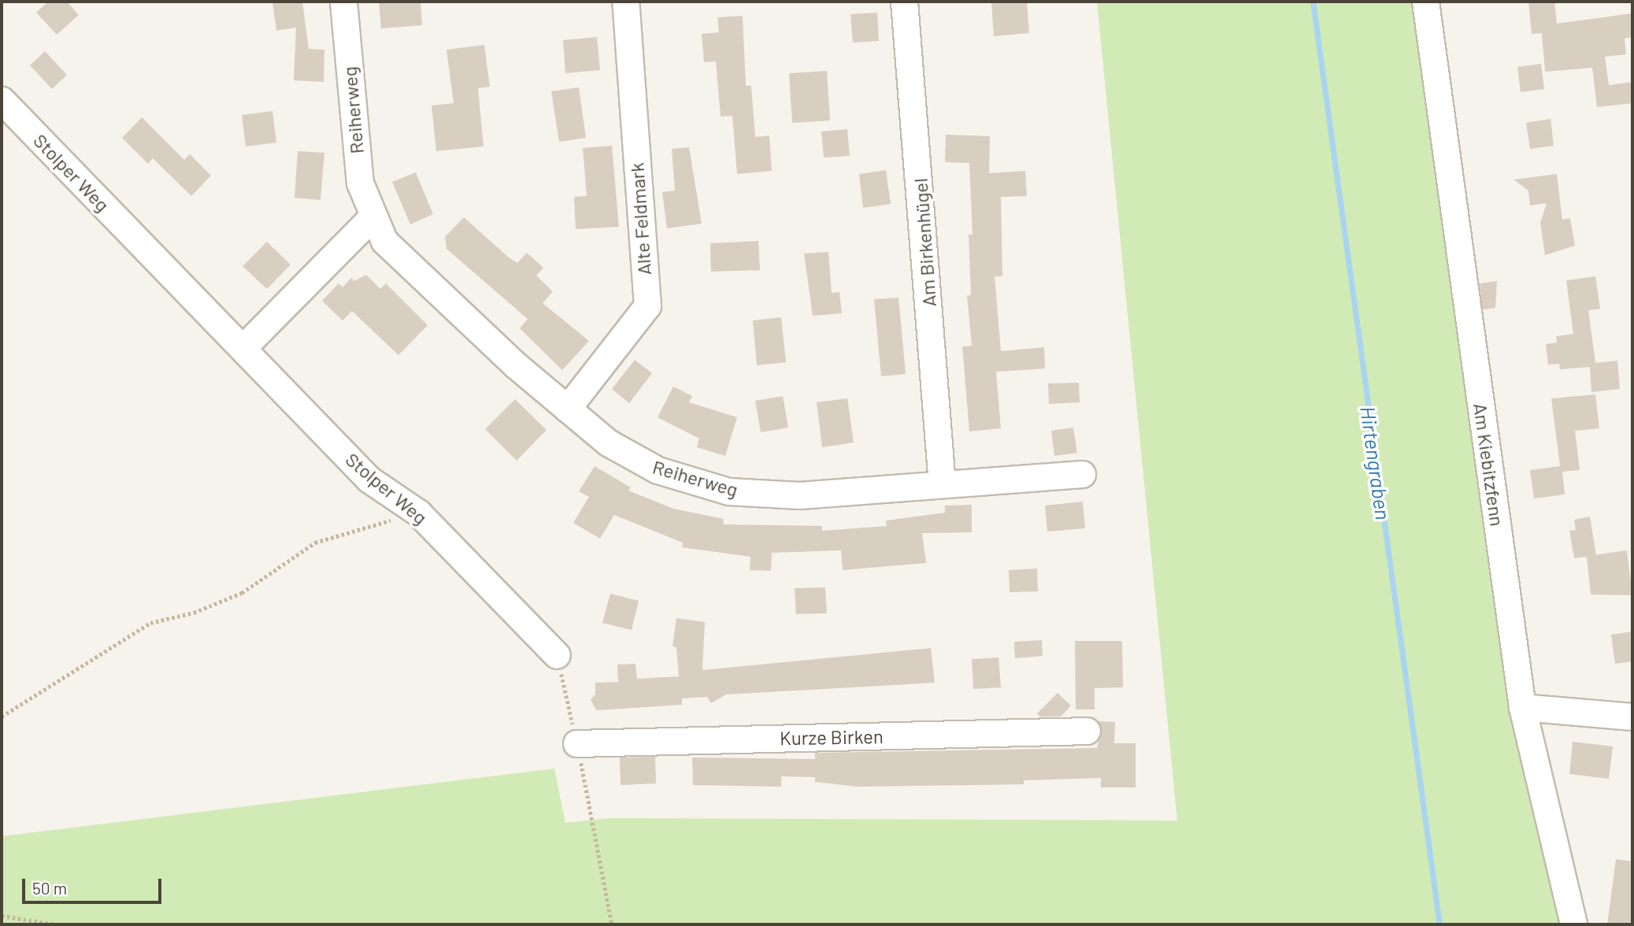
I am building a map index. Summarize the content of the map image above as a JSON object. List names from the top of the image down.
{
  "streets": {
    "street": [
      "Reiherweg",
      "Stolper Weg",
      "Alte Feldmark",
      "Am Birkenhügel",
      "Am Kiebitzfenn",
      "Kurze Birken"
    ]
  },
  "crossings": [
    ["Reiherweg", "Alte Feldmark"],
    ["Reiherweg", "Am Birkenhügel"]
  ],
  "water": ["Hirtengraben"],
  "scale_bar": "50 m"
}
